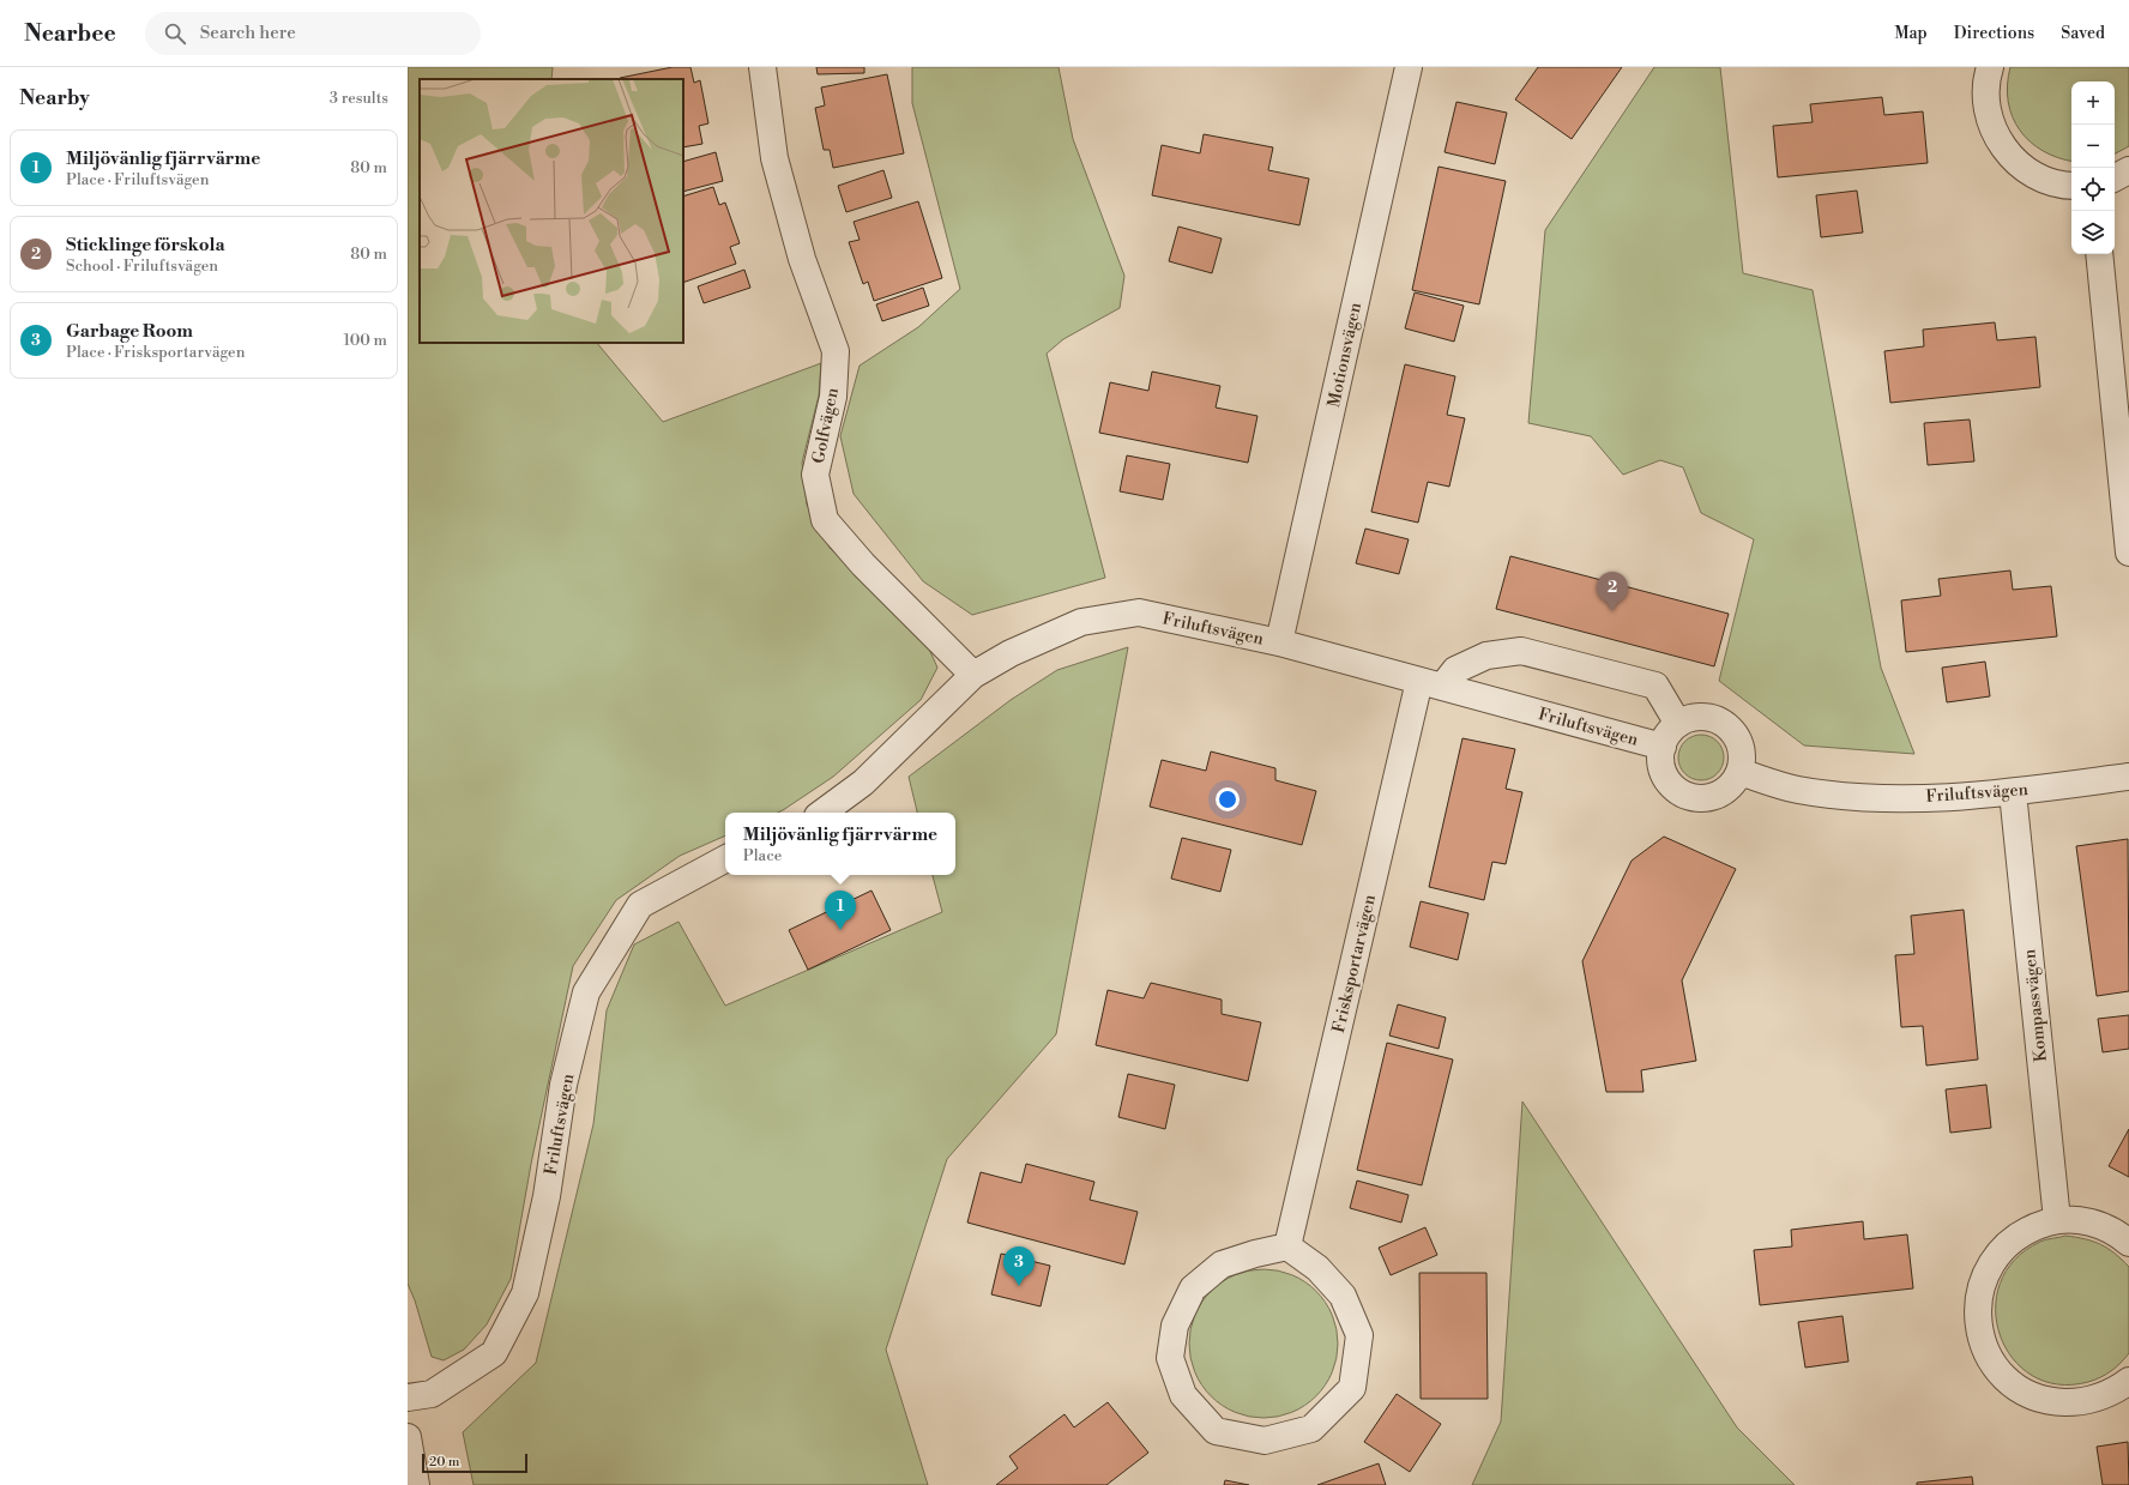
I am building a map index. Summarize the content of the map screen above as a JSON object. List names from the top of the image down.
{
  "streets": {
    "street": [
      "Motionsvägen",
      "Golfvägen",
      "Friluftsvägen",
      "Frisksportarvägen",
      "Kompassvägen"
    ]
  },
  "crossings": [
    ["Motionsvägen", "Friluftsvägen"],
    ["Golfvägen", "Friluftsvägen"],
    ["Friluftsvägen", "Frisksportarvägen"],
    ["Friluftsvägen", "Kompassvägen"]
  ],
  "scale_bar": "20 m",
  "page": {
    "header": "Nearbee",
    "search": "Search here",
    "nav": ["Map", "Directions", "Saved"],
    "heading": ["Nearby", "3 results"],
    "map_buttons": ["+", "−"],
    "list": [
      {
        "mark": "1",
        "name": "Miljövänlig fjärrvärme",
        "note": "Place · Friluftsvägen",
        "value": "80 m"
      },
      {
        "mark": "2",
        "name": "Sticklinge förskola",
        "note": "School · Friluftsvägen",
        "value": "80 m"
      },
      {
        "mark": "3",
        "name": "Garbage Room",
        "note": "Place · Frisksportarvägen",
        "value": "100 m"
      }
    ],
    "pins": ["2", "1", "3"],
    "popup": ["Miljövänlig fjärrvärme", "Place"],
    "scale": "20 m"
  }
}
